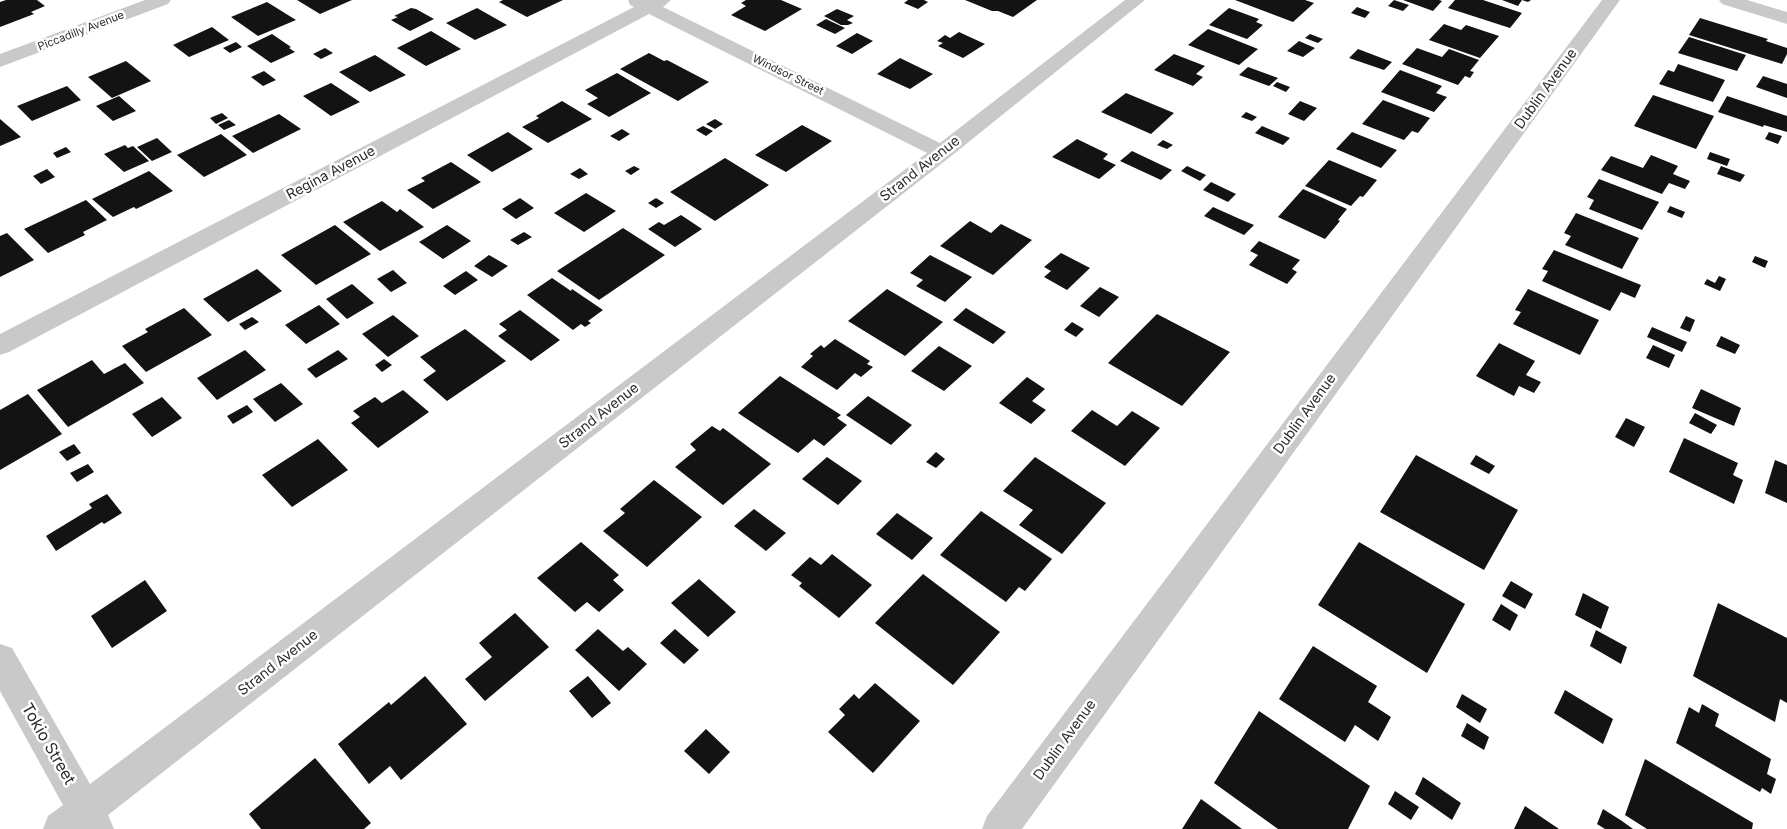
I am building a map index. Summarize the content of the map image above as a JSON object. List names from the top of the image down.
{
  "streets": {
    "street": [
      "Piccadilly Avenue",
      "Windsor Street",
      "Dublin Avenue",
      "Strand Avenue",
      "Regina Avenue",
      "Tokio Street"
    ]
  },
  "crossings": [
    ["Windsor Street", "Strand Avenue"],
    ["Windsor Street", "Regina Avenue"],
    ["Strand Avenue", "Tokio Street"]
  ]
}
